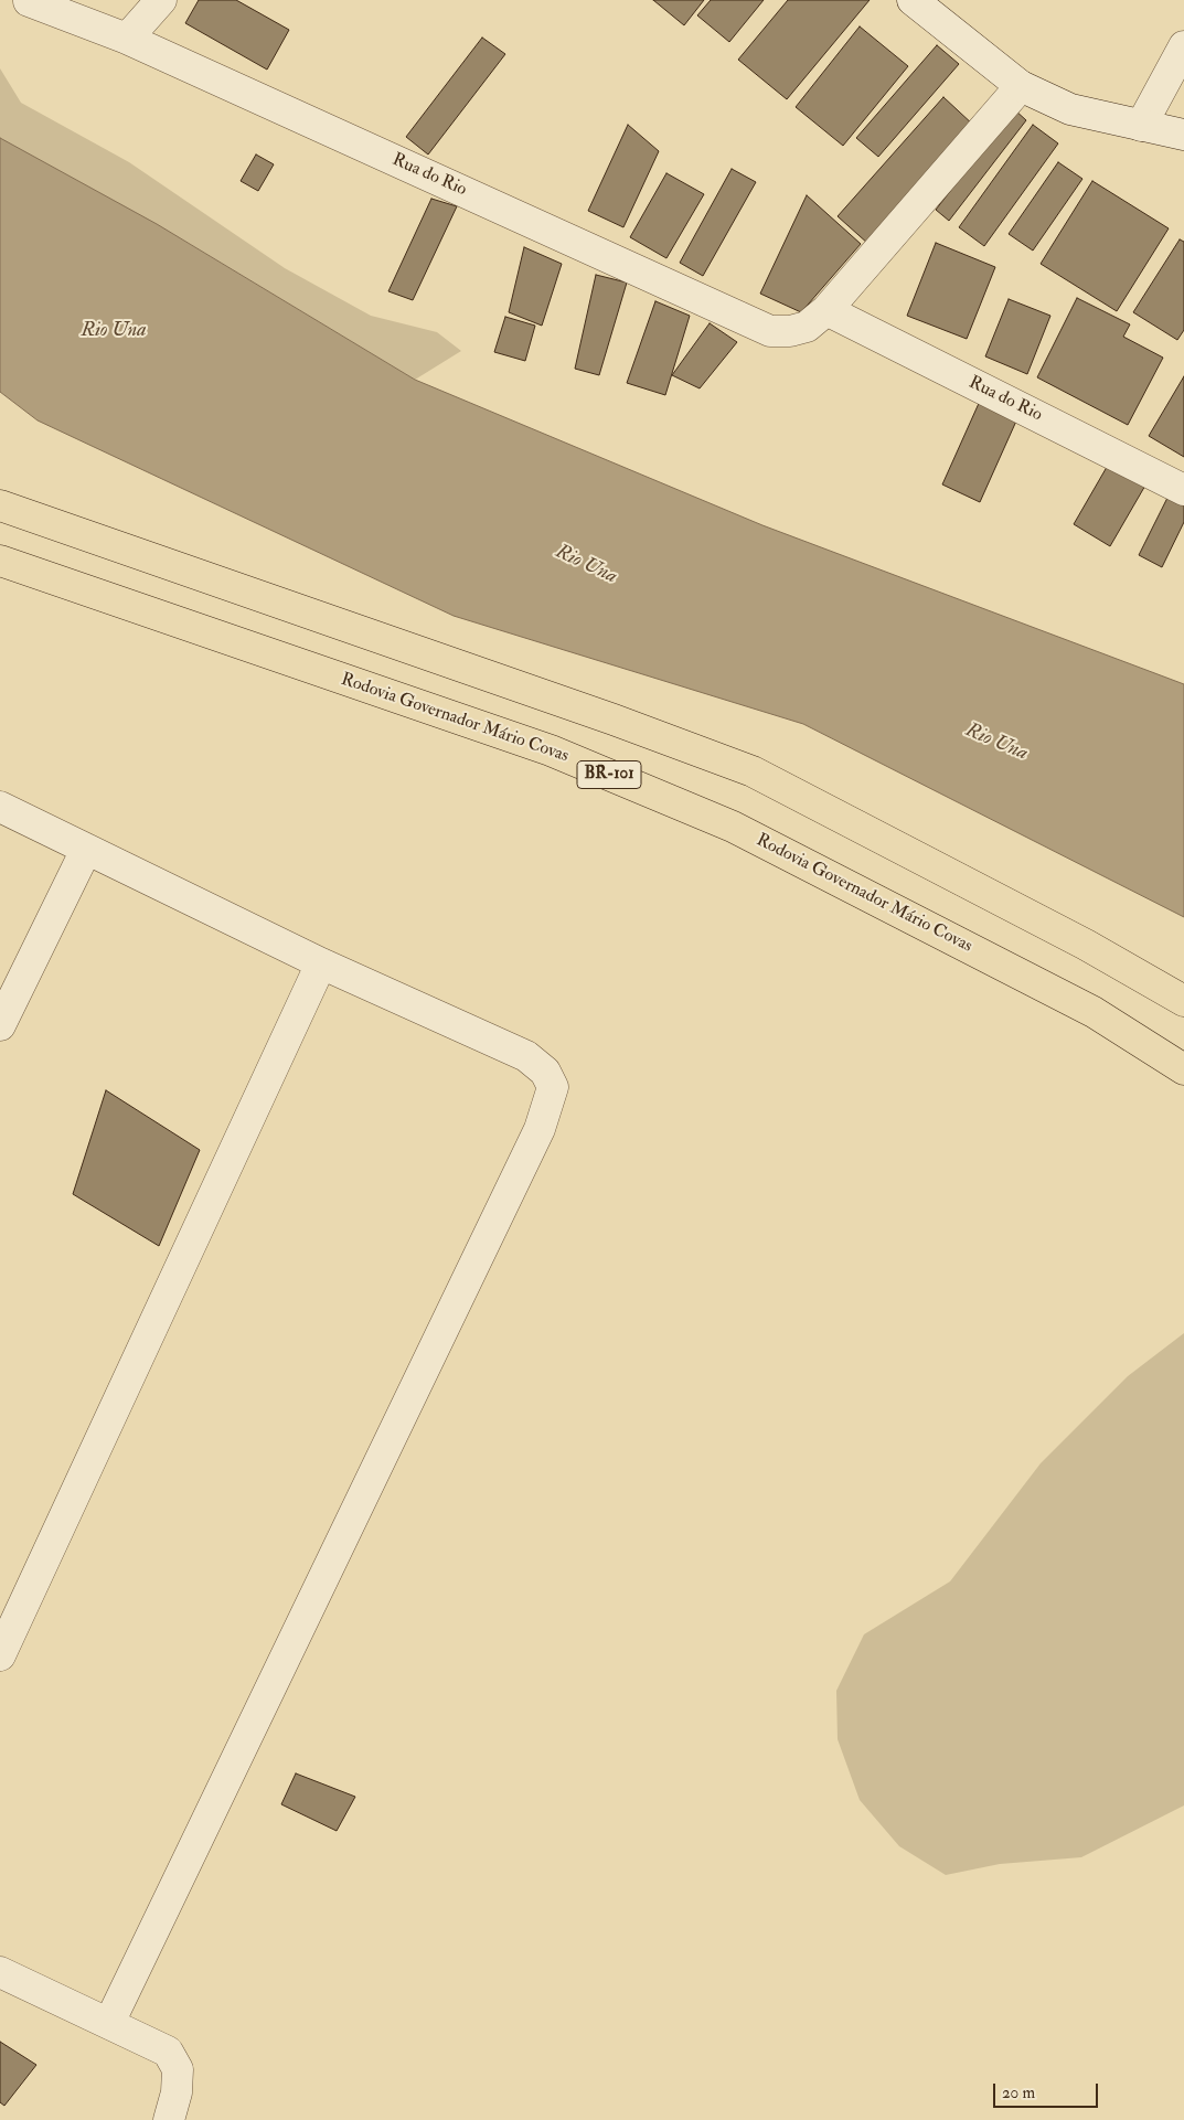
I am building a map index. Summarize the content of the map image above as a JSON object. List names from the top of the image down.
{
  "streets": {
    "highway": ["Rodovia Governador Mário Covas", "BR-101"],
    "street": ["Rua do Rio"]
  },
  "water": ["Rio Una"],
  "scale_bar": "20 m"
}
